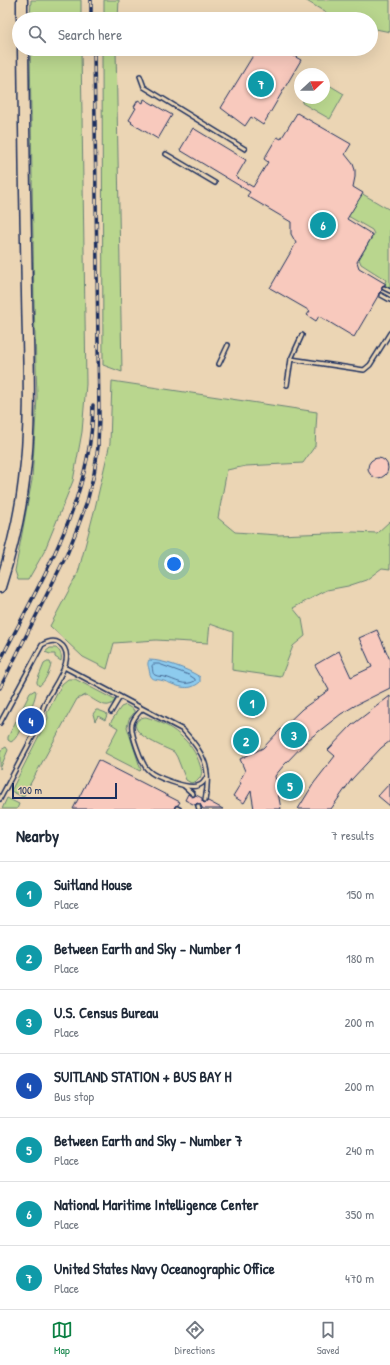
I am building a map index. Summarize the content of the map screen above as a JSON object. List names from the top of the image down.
{
  "scale_bar": "100 m",
  "north": "right",
  "page": {
    "search": "Search here",
    "pins": [
      "7",
      "6",
      "1",
      "4",
      "3",
      "2",
      "5"
    ],
    "scale": "100 m",
    "heading": ["Nearby", "7 results"],
    "list": [
      {
        "mark": "1",
        "name": "Suitland House",
        "note": "Place",
        "value": "150 m"
      },
      {
        "mark": "2",
        "name": "Between Earth and Sky - Number 1",
        "note": "Place",
        "value": "180 m"
      },
      {
        "mark": "3",
        "name": "U.S. Census Bureau",
        "note": "Place",
        "value": "200 m"
      },
      {
        "mark": "4",
        "name": "SUITLAND STATION + BUS BAY H",
        "note": "Bus stop",
        "value": "200 m"
      },
      {
        "mark": "5",
        "name": "Between Earth and Sky - Number 7",
        "note": "Place",
        "value": "240 m"
      },
      {
        "mark": "6",
        "name": "National Maritime Intelligence Center",
        "note": "Place",
        "value": "350 m"
      },
      {
        "mark": "7",
        "name": "United States Navy Oceanographic Office",
        "note": "Place",
        "value": "470 m"
      }
    ],
    "nav": ["Map", "Directions", "Saved"]
  }
}
